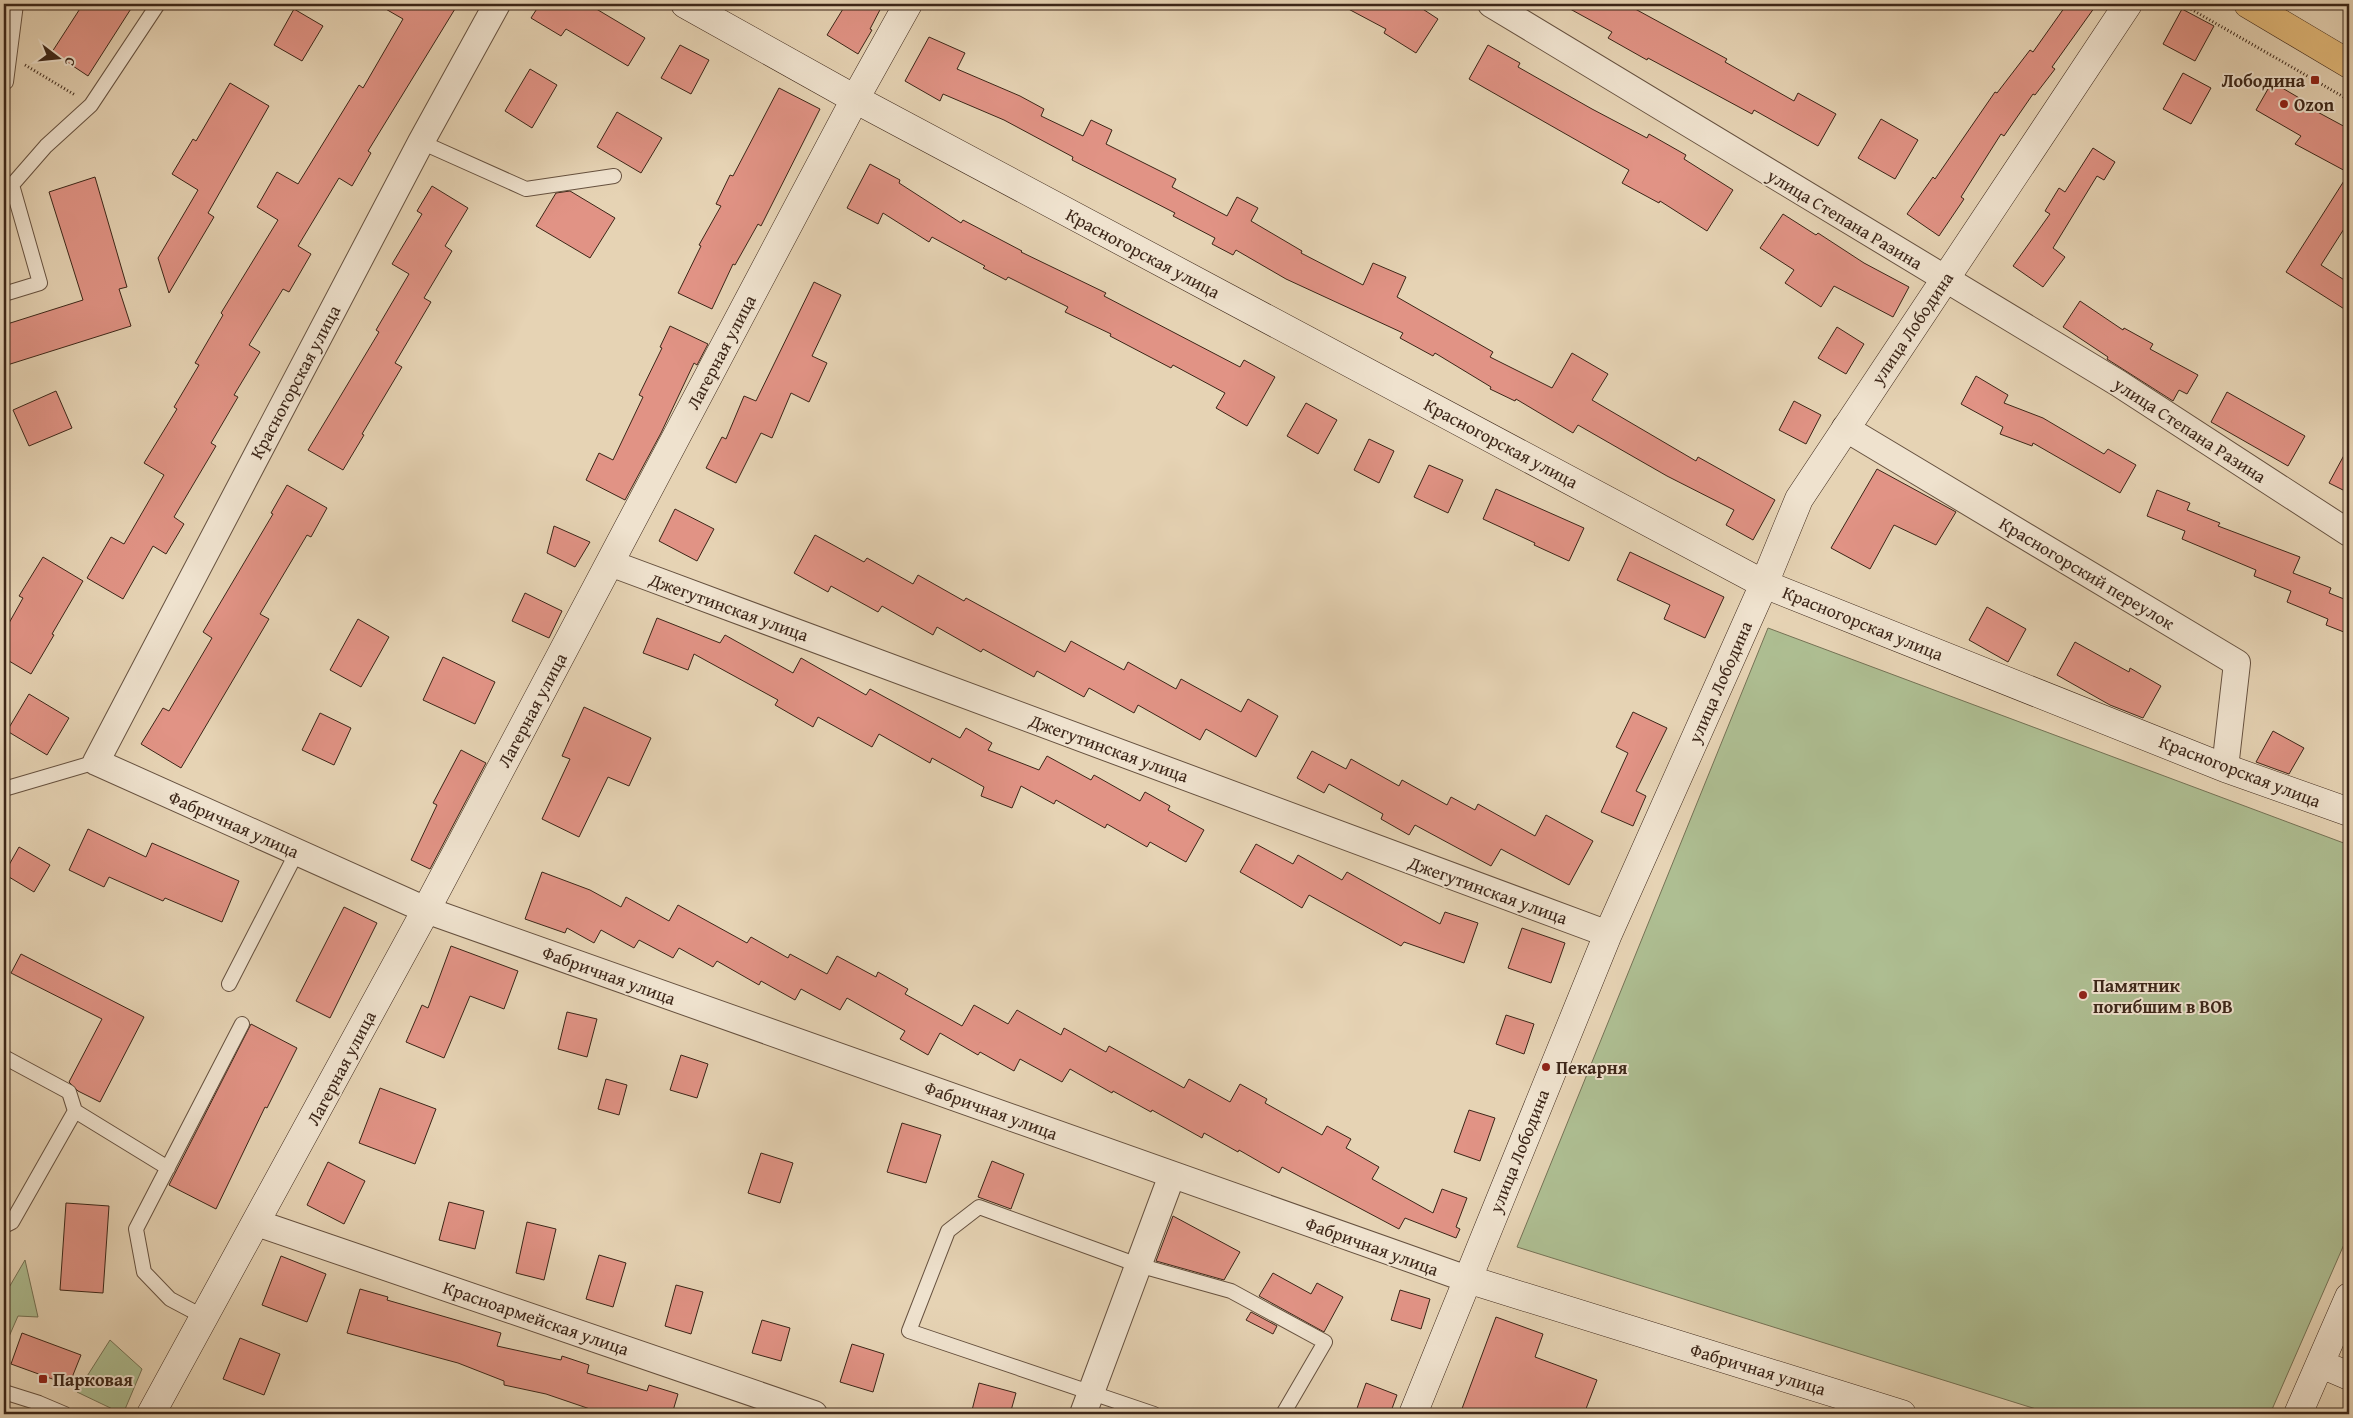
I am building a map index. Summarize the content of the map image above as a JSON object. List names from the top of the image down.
{
  "streets": {
    "street": [
      "улица Степана Разина",
      "Красногорская улица",
      "улица Лободина",
      "Лагерная улица",
      "Красногорский переулок",
      "Джегутинская улица",
      "Фабричная улица",
      "Красноармейская улица"
    ]
  },
  "crossings": [
    ["улица Степана Разина", "улица Лободина"],
    ["Красногорская улица", "улица Лободина"],
    ["Красногорская улица", "Лагерная улица"],
    ["Красногорская улица", "Красногорский переулок"],
    ["Красногорская улица", "Фабричная улица"],
    ["улица Лободина", "Красногорский переулок"],
    ["улица Лободина", "Джегутинская улица"],
    ["улица Лободина", "Фабричная улица"],
    ["Лагерная улица", "Джегутинская улица"],
    ["Лагерная улица", "Фабричная улица"],
    ["Лагерная улица", "Красноармейская улица"]
  ],
  "places": {
    "transit": ["Лободина", "Парковая"],
    "other": ["Ozon", "Памятник погибшим в ВОВ", "Пекарня"]
  },
  "north": "right"
}
